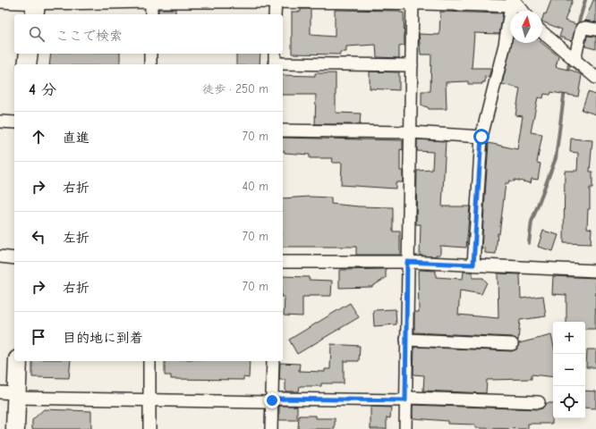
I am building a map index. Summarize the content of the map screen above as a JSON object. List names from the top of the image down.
{
  "north": "top",
  "page": {
    "search": "ここで検索",
    "heading": ["4 分", "徒歩 · 250 m"],
    "list": [
      ["直進", "70 m"],
      ["右折", "40 m"],
      ["左折", "70 m"],
      ["右折", "70 m"],
      "目的地に到着"
    ],
    "map_buttons": ["+", "−"]
  }
}
